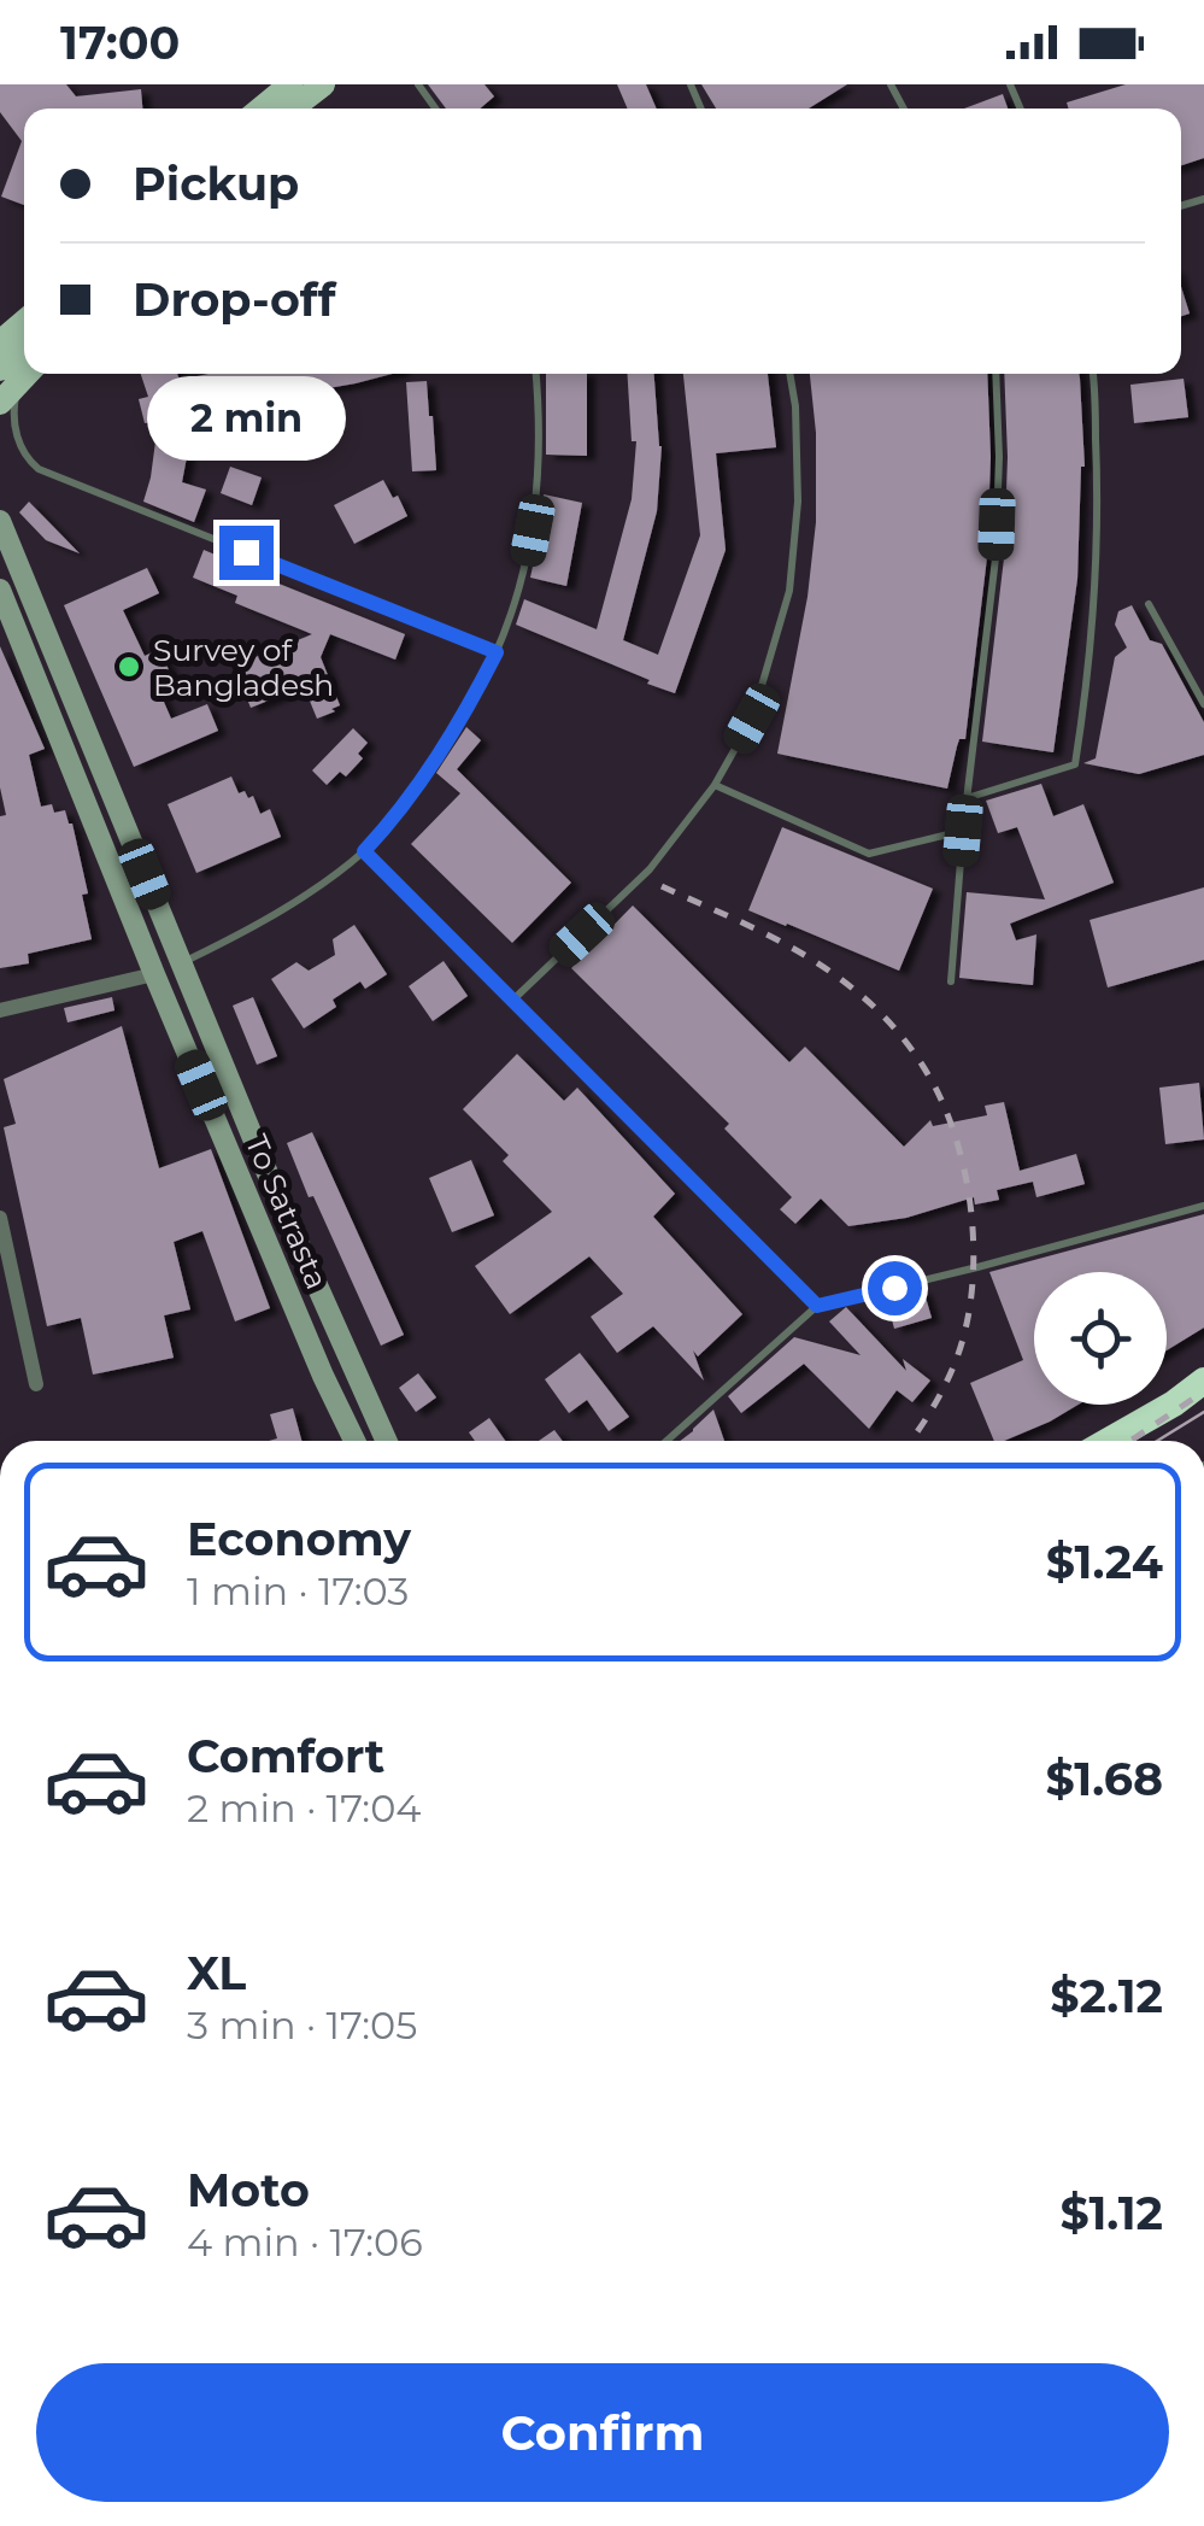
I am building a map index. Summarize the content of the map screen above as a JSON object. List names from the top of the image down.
{
  "streets": {
    "street": ["To Satrasta"]
  },
  "places": ["Survey of Bangladesh"],
  "page": {
    "status": "17:00",
    "banner": ["Pickup", "Drop-off"],
    "bubble": "2 min",
    "list": [
      {
        "name": "Economy",
        "note": "1 min · 17:03",
        "value": "$1.24"
      },
      {
        "name": "Comfort",
        "note": "2 min · 17:04",
        "value": "$1.68"
      },
      {
        "name": "XL",
        "note": "3 min · 17:05",
        "value": "$2.12"
      },
      {
        "name": "Moto",
        "note": "4 min · 17:06",
        "value": "$1.12"
      }
    ],
    "buttons": "Confirm"
  }
}
